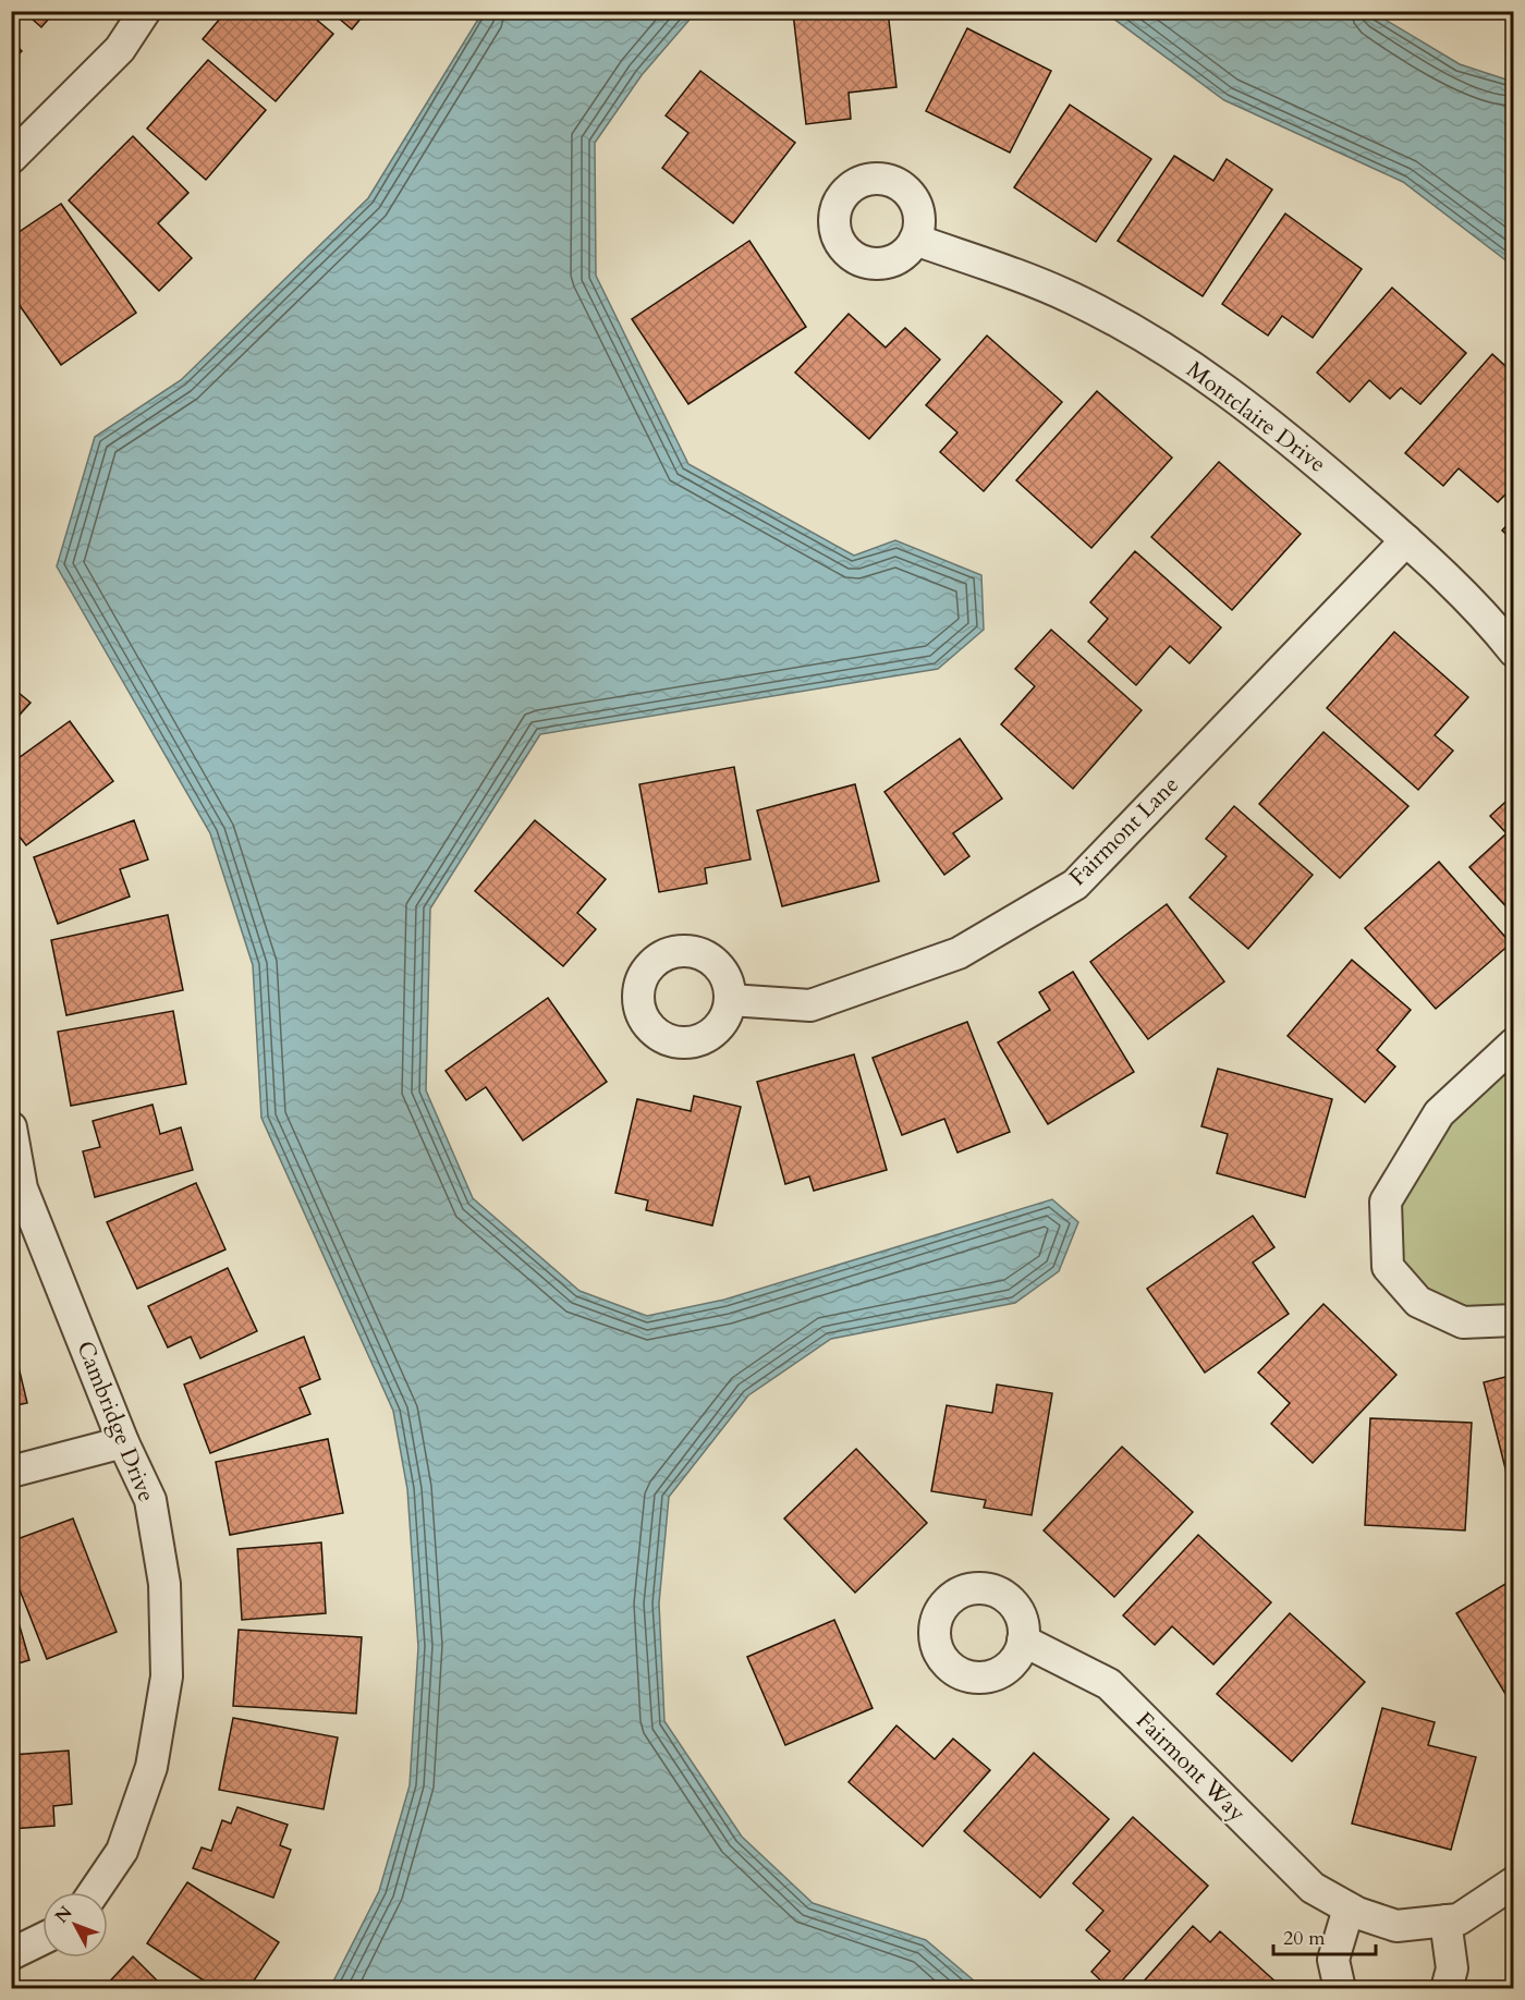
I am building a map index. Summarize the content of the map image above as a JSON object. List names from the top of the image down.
{
  "streets": {
    "street": [
      "Montclaire Drive",
      "Fairmont Lane",
      "Cambridge Drive",
      "Fairmont Way"
    ]
  },
  "crossings": [
    ["Montclaire Drive", "Fairmont Lane"]
  ],
  "scale_bar": "20 m",
  "north": "top left"
}
